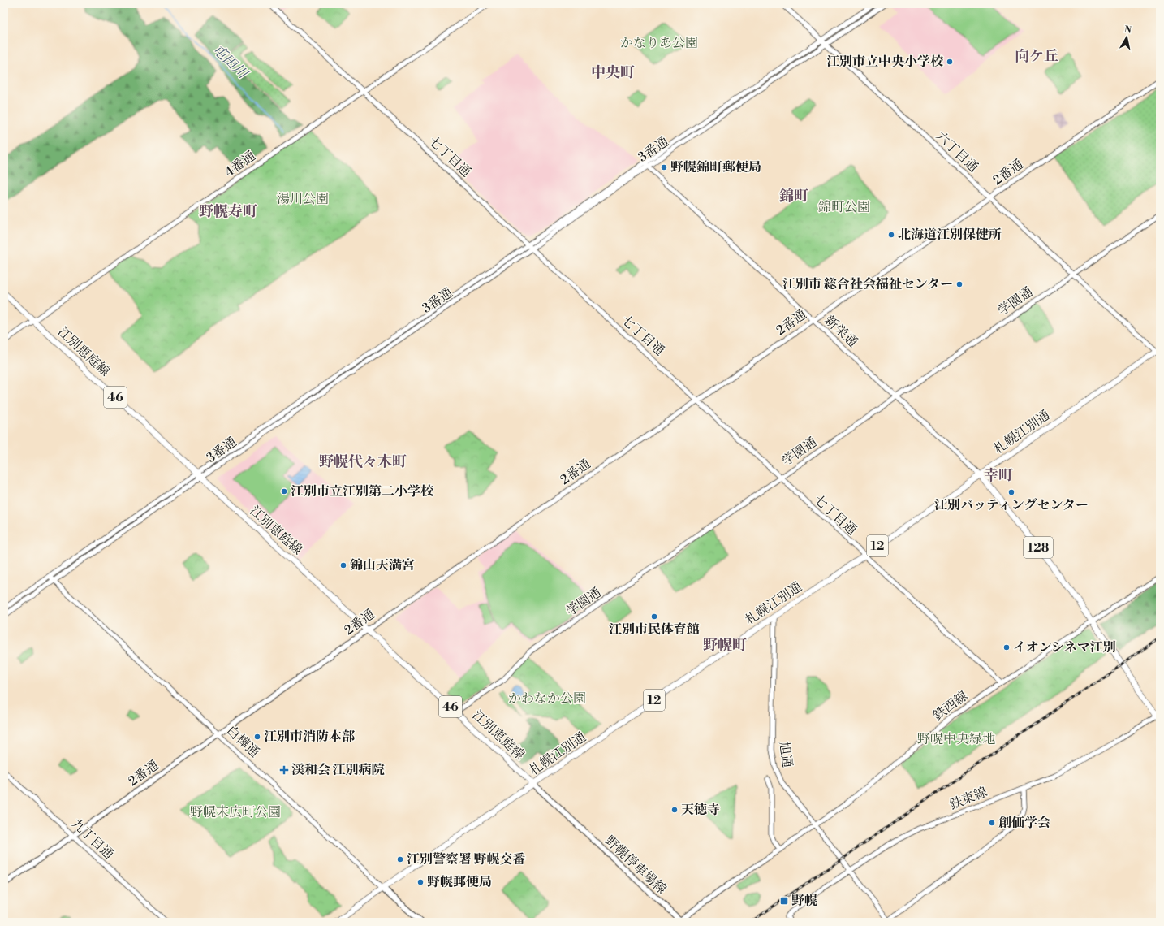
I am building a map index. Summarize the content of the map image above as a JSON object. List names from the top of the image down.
{
  "streets": {
    "main road": [
      "2番通",
      "江別恵庭線",
      "46",
      "札幌江別通",
      "12",
      "128",
      "白樺通",
      "野幌停車場線"
    ],
    "street": [
      "3番通",
      "六丁目通",
      "七丁目通",
      "4番通",
      "学園通",
      "新栄通",
      "鉄西線",
      "旭通",
      "鉄東線",
      "九丁目通"
    ]
  },
  "crossings": [
    ["3番通", "六丁目通"],
    ["3番通", "七丁目通"],
    ["3番通", "新栄通"],
    ["3番通", "江別恵庭線"],
    ["3番通", "白樺通"],
    ["六丁目通", "2番通"],
    ["六丁目通", "学園通"],
    ["六丁目通", "札幌江別通"],
    ["七丁目通", "4番通"],
    ["七丁目通", "2番通"],
    ["七丁目通", "学園通"],
    ["七丁目通", "札幌江別通"],
    ["七丁目通", "鉄西線"],
    ["4番通", "江別恵庭線"],
    ["2番通", "新栄通"],
    ["2番通", "江別恵庭線"],
    ["2番通", "白樺通"],
    ["2番通", "九丁目通"],
    ["学園通", "新栄通"],
    ["学園通", "江別恵庭線"],
    ["新栄通", "札幌江別通"],
    ["新栄通", "128"],
    ["江別恵庭線", "札幌江別通"],
    ["江別恵庭線", "野幌停車場線"],
    ["札幌江別通", "128"],
    ["札幌江別通", "白樺通"],
    ["札幌江別通", "旭通"],
    ["札幌江別通", "野幌停車場線"],
    ["128", "鉄西線"],
    ["128", "鉄東線"],
    ["鉄西線", "旭通"],
    ["鉄西線", "野幌停車場線"],
    ["旭通", "鉄東線"]
  ],
  "districts": [
    "向ケ丘",
    "中央町",
    "錦町",
    "野幌寿町",
    "野幌代々木町",
    "幸町",
    "野幌町"
  ],
  "water": ["屯田川"],
  "parks": [
    "かなりあ公園",
    "湯川公園",
    "錦町公園",
    "かわなか公園",
    "野幌中央緑地",
    "野幌末広町公園"
  ],
  "places": {
    "other": [
      "江別市立中央小学校",
      "野幌錦町郵便局",
      "北海道江別保健所",
      "江別市 総合社会福祉センター",
      "江別市立江別第二小学校",
      "江別バッティングセンター",
      "錦山天満宮",
      "江別市民体育館",
      "イオンシネマ江別",
      "江別市消防本部",
      "天徳寺",
      "創価学会",
      "江別警察署 野幌交番",
      "野幌郵便局"
    ],
    "health": ["渓和会 江別病院"],
    "transit": ["野幌"]
  },
  "north": "top"
}
